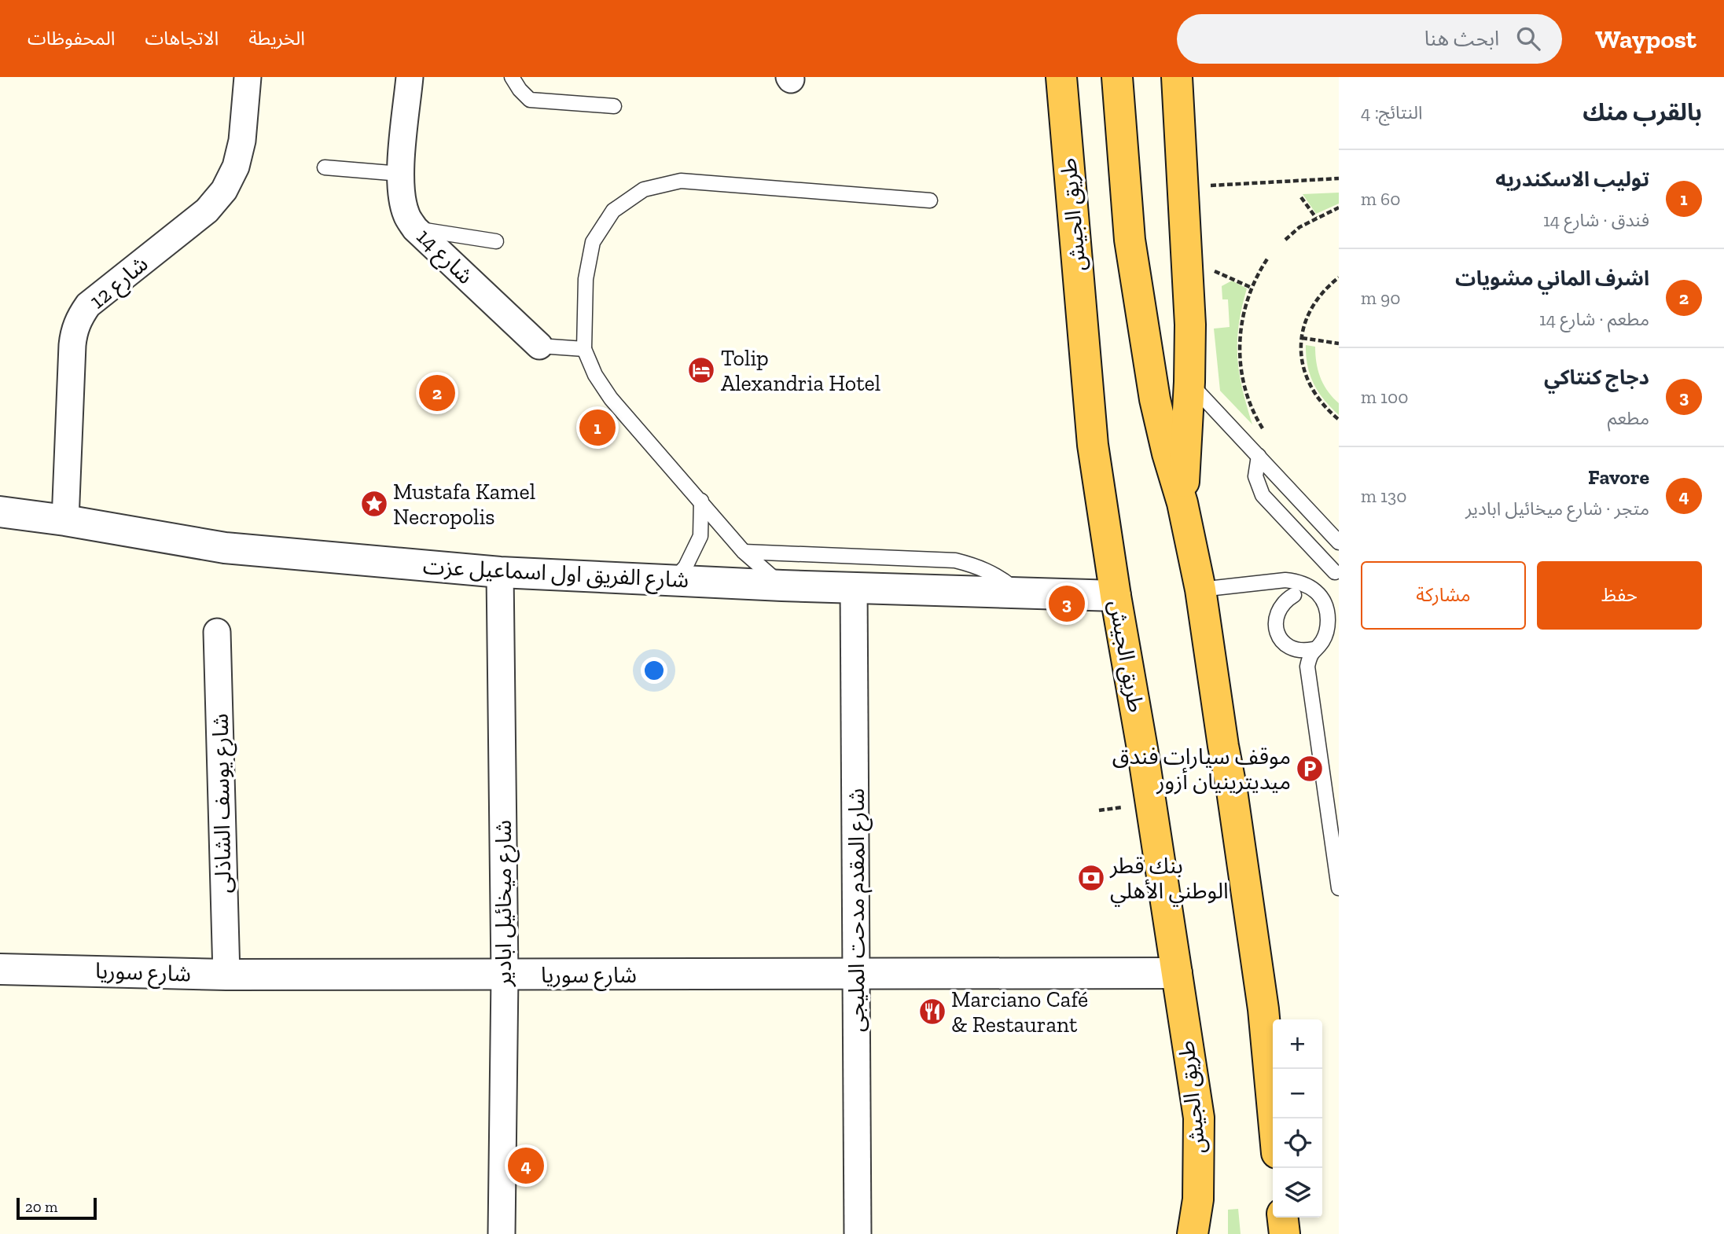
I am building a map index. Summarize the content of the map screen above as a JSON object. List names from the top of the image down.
{
  "streets": {
    "highway": ["طريق الجيش"],
    "street": [
      "شارع 14",
      "شارع 12",
      "شارع الفريق اول اسماعيل عزت",
      "شارع يوسف الشاذلى",
      "شارع ميخائيل ابادير",
      "شارع المقدم مدحت المليجى",
      "شارع سوريا"
    ]
  },
  "crossings": [
    ["طريق الجيش", "شارع الفريق اول اسماعيل عزت"],
    ["طريق الجيش", "شارع سوريا"],
    ["شارع 12", "شارع الفريق اول اسماعيل عزت"],
    ["شارع الفريق اول اسماعيل عزت", "شارع ميخائيل ابادير"],
    ["شارع الفريق اول اسماعيل عزت", "شارع المقدم مدحت المليجى"],
    ["شارع يوسف الشاذلى", "شارع سوريا"],
    ["شارع ميخائيل ابادير", "شارع سوريا"],
    ["شارع المقدم مدحت المليجى", "شارع سوريا"]
  ],
  "places": {
    "hotel": ["Tolip Alexandria Hotel"],
    "place": ["Mustafa Kamel Necropolis"],
    "parking": ["موقف سيارات فندق ميديترينيان أزور"],
    "bank": ["بنك قطر الوطني الأهلي"],
    "restaurant": ["Marciano Café & Restaurant"]
  },
  "scale_bar": "20 m",
  "page": {
    "header": "Waypost",
    "search": "ابحث هنا",
    "nav": ["الخريطة", "الاتجاهات", "المحفوظات"],
    "heading": ["بالقرب منك", "النتائج: 4"],
    "list": [
      {
        "mark": "1",
        "name": "توليب الاسكندريه",
        "note": "فندق · شارع 14",
        "value": "60 m"
      },
      {
        "mark": "2",
        "name": "اشرف الماني مشويات",
        "note": "مطعم · شارع 14",
        "value": "90 m"
      },
      {
        "mark": "3",
        "name": "دجاج كنتاكي",
        "note": "مطعم",
        "value": "100 m"
      },
      {
        "mark": "4",
        "name": "Favore",
        "note": "متجر · شارع ميخائيل ابادير",
        "value": "130 m"
      }
    ],
    "pins": [
      "2",
      "1",
      "3",
      "4"
    ],
    "buttons": ["حفظ", "مشاركة"],
    "map_buttons": ["+", "−"],
    "scale": "20 m"
  }
}
